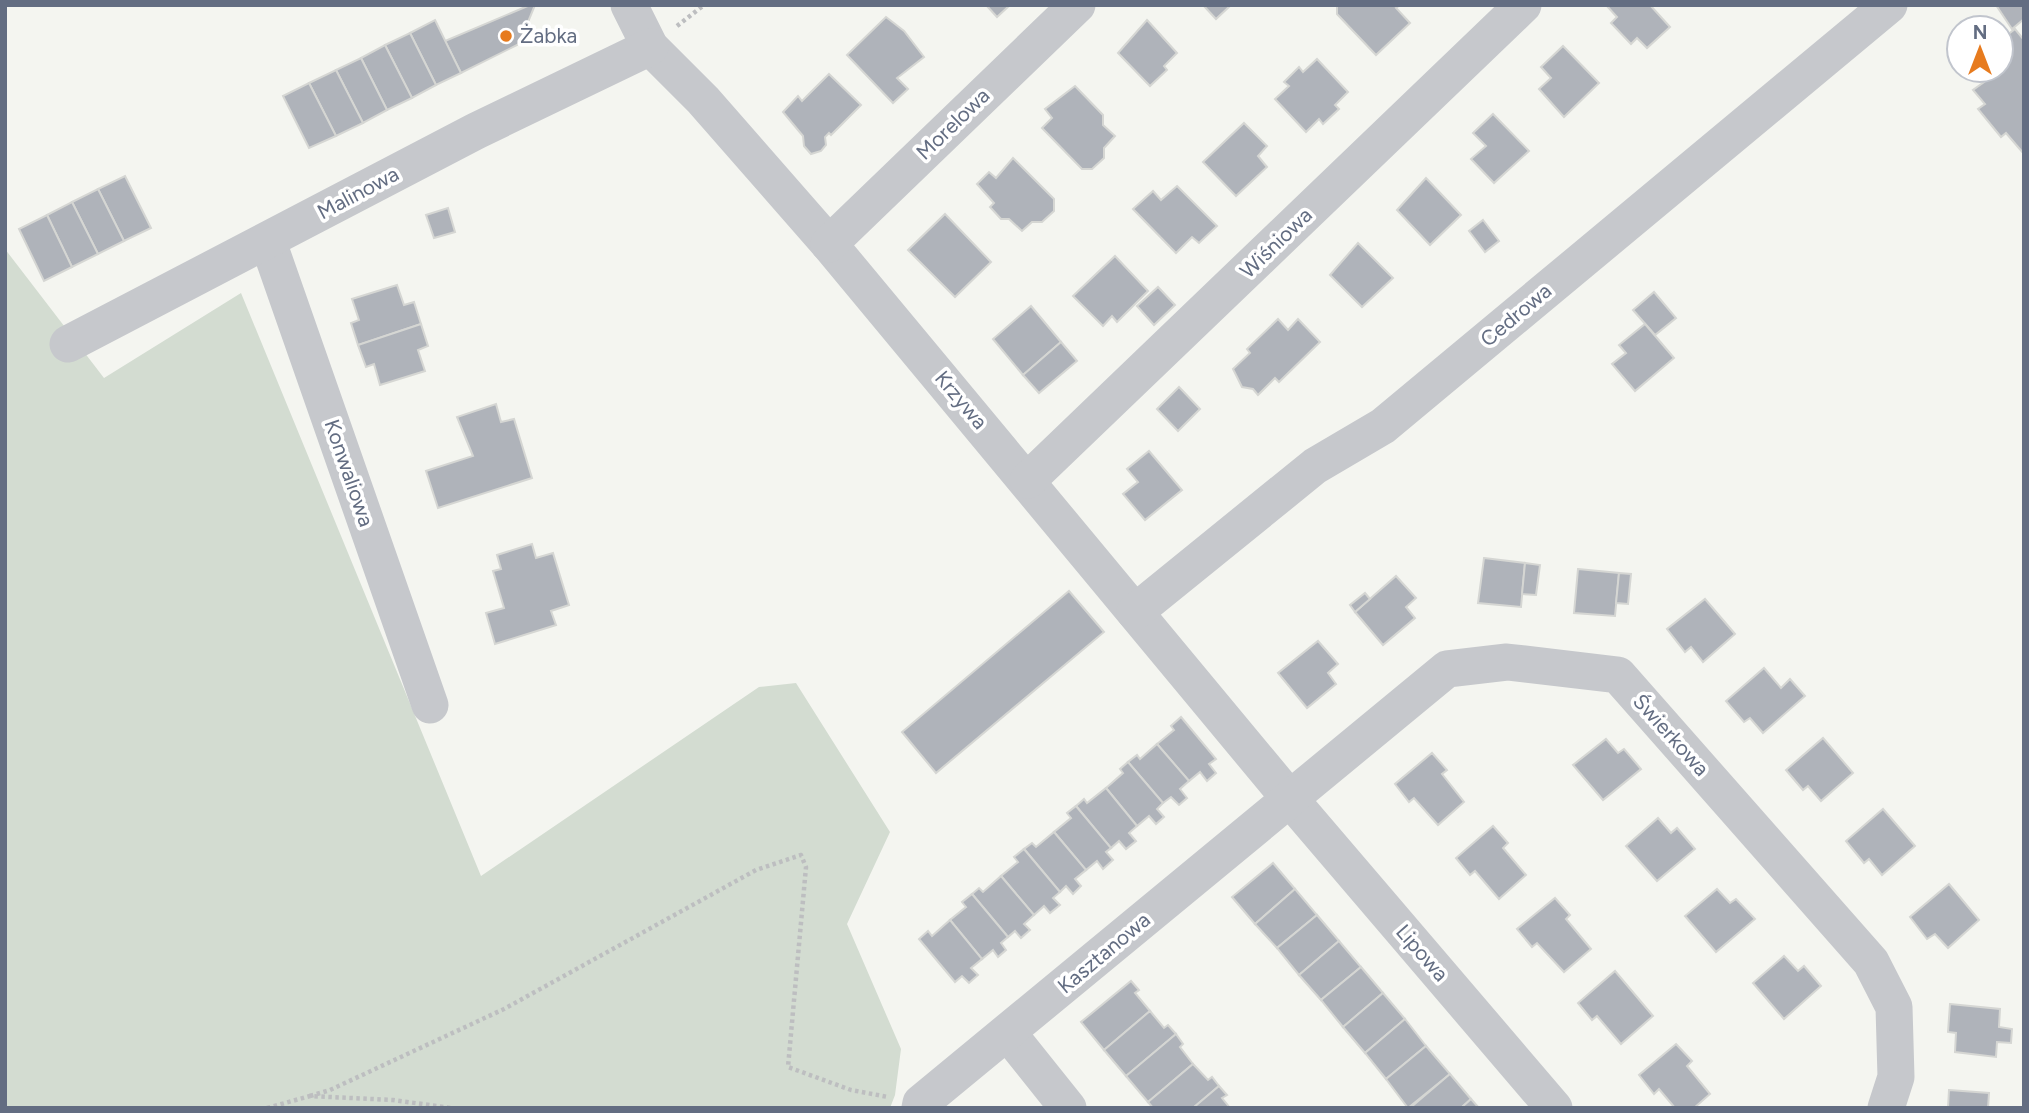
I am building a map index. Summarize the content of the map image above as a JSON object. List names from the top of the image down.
{
  "streets": {
    "street": [
      "Morelowa",
      "Malinowa",
      "Wiśniowa",
      "Cedrowa",
      "Krzywa",
      "Konwaliowa",
      "Świerkowa",
      "Kasztanowa",
      "Lipowa"
    ]
  },
  "crossings": [
    ["Morelowa", "Krzywa"],
    ["Malinowa", "Krzywa"],
    ["Malinowa", "Konwaliowa"],
    ["Wiśniowa", "Krzywa"],
    ["Cedrowa", "Krzywa"],
    ["Krzywa", "Świerkowa"],
    ["Krzywa", "Kasztanowa"],
    ["Krzywa", "Lipowa"],
    ["Świerkowa", "Kasztanowa"],
    ["Świerkowa", "Lipowa"],
    ["Kasztanowa", "Lipowa"]
  ],
  "places": ["Żabka"],
  "north": "top"
}
